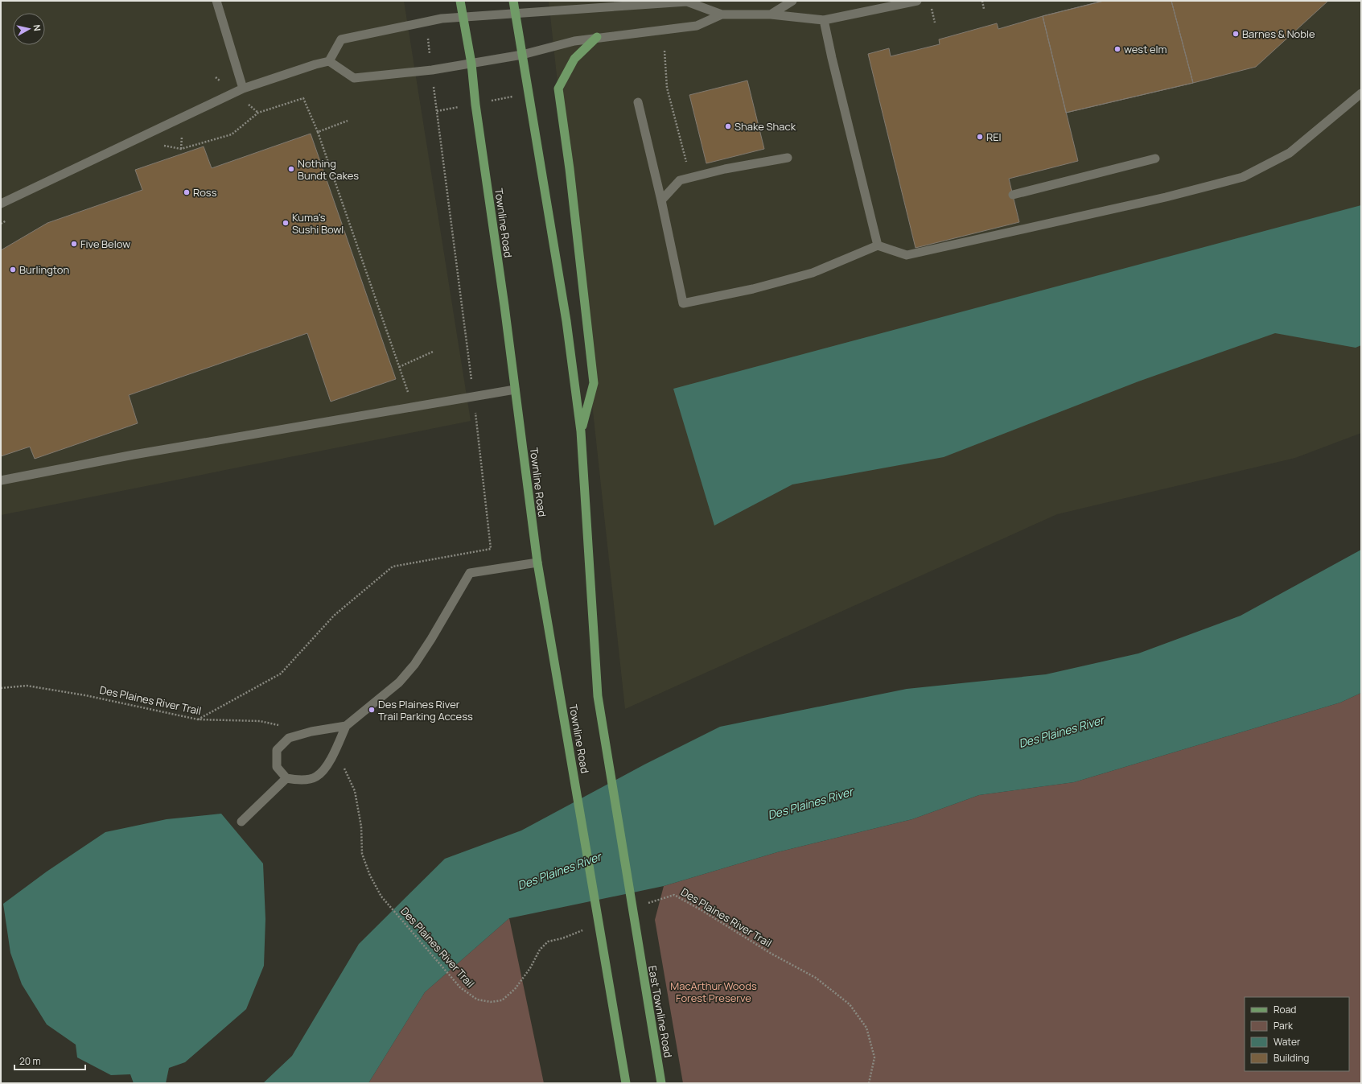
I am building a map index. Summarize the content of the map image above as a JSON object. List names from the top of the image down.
{
  "streets": {
    "main road": ["Townline Road", "East Townline Road"],
    "path": ["Des Plaines River Trail"]
  },
  "water": ["Des Plaines River"],
  "parks": ["MacArthur Woods Forest Preserve"],
  "places": [
    "Barnes & Noble",
    "west elm",
    "Shake Shack",
    "REI",
    "Nothing Bundt Cakes",
    "Ross",
    "Kuma's Sushi Bowl",
    "Five Below",
    "Burlington",
    "Des Plaines River Trail Parking Access"
  ],
  "legend": [
    "Road",
    "Park",
    "Water",
    "Building"
  ],
  "scale_bar": "20 m",
  "north": "right"
}
